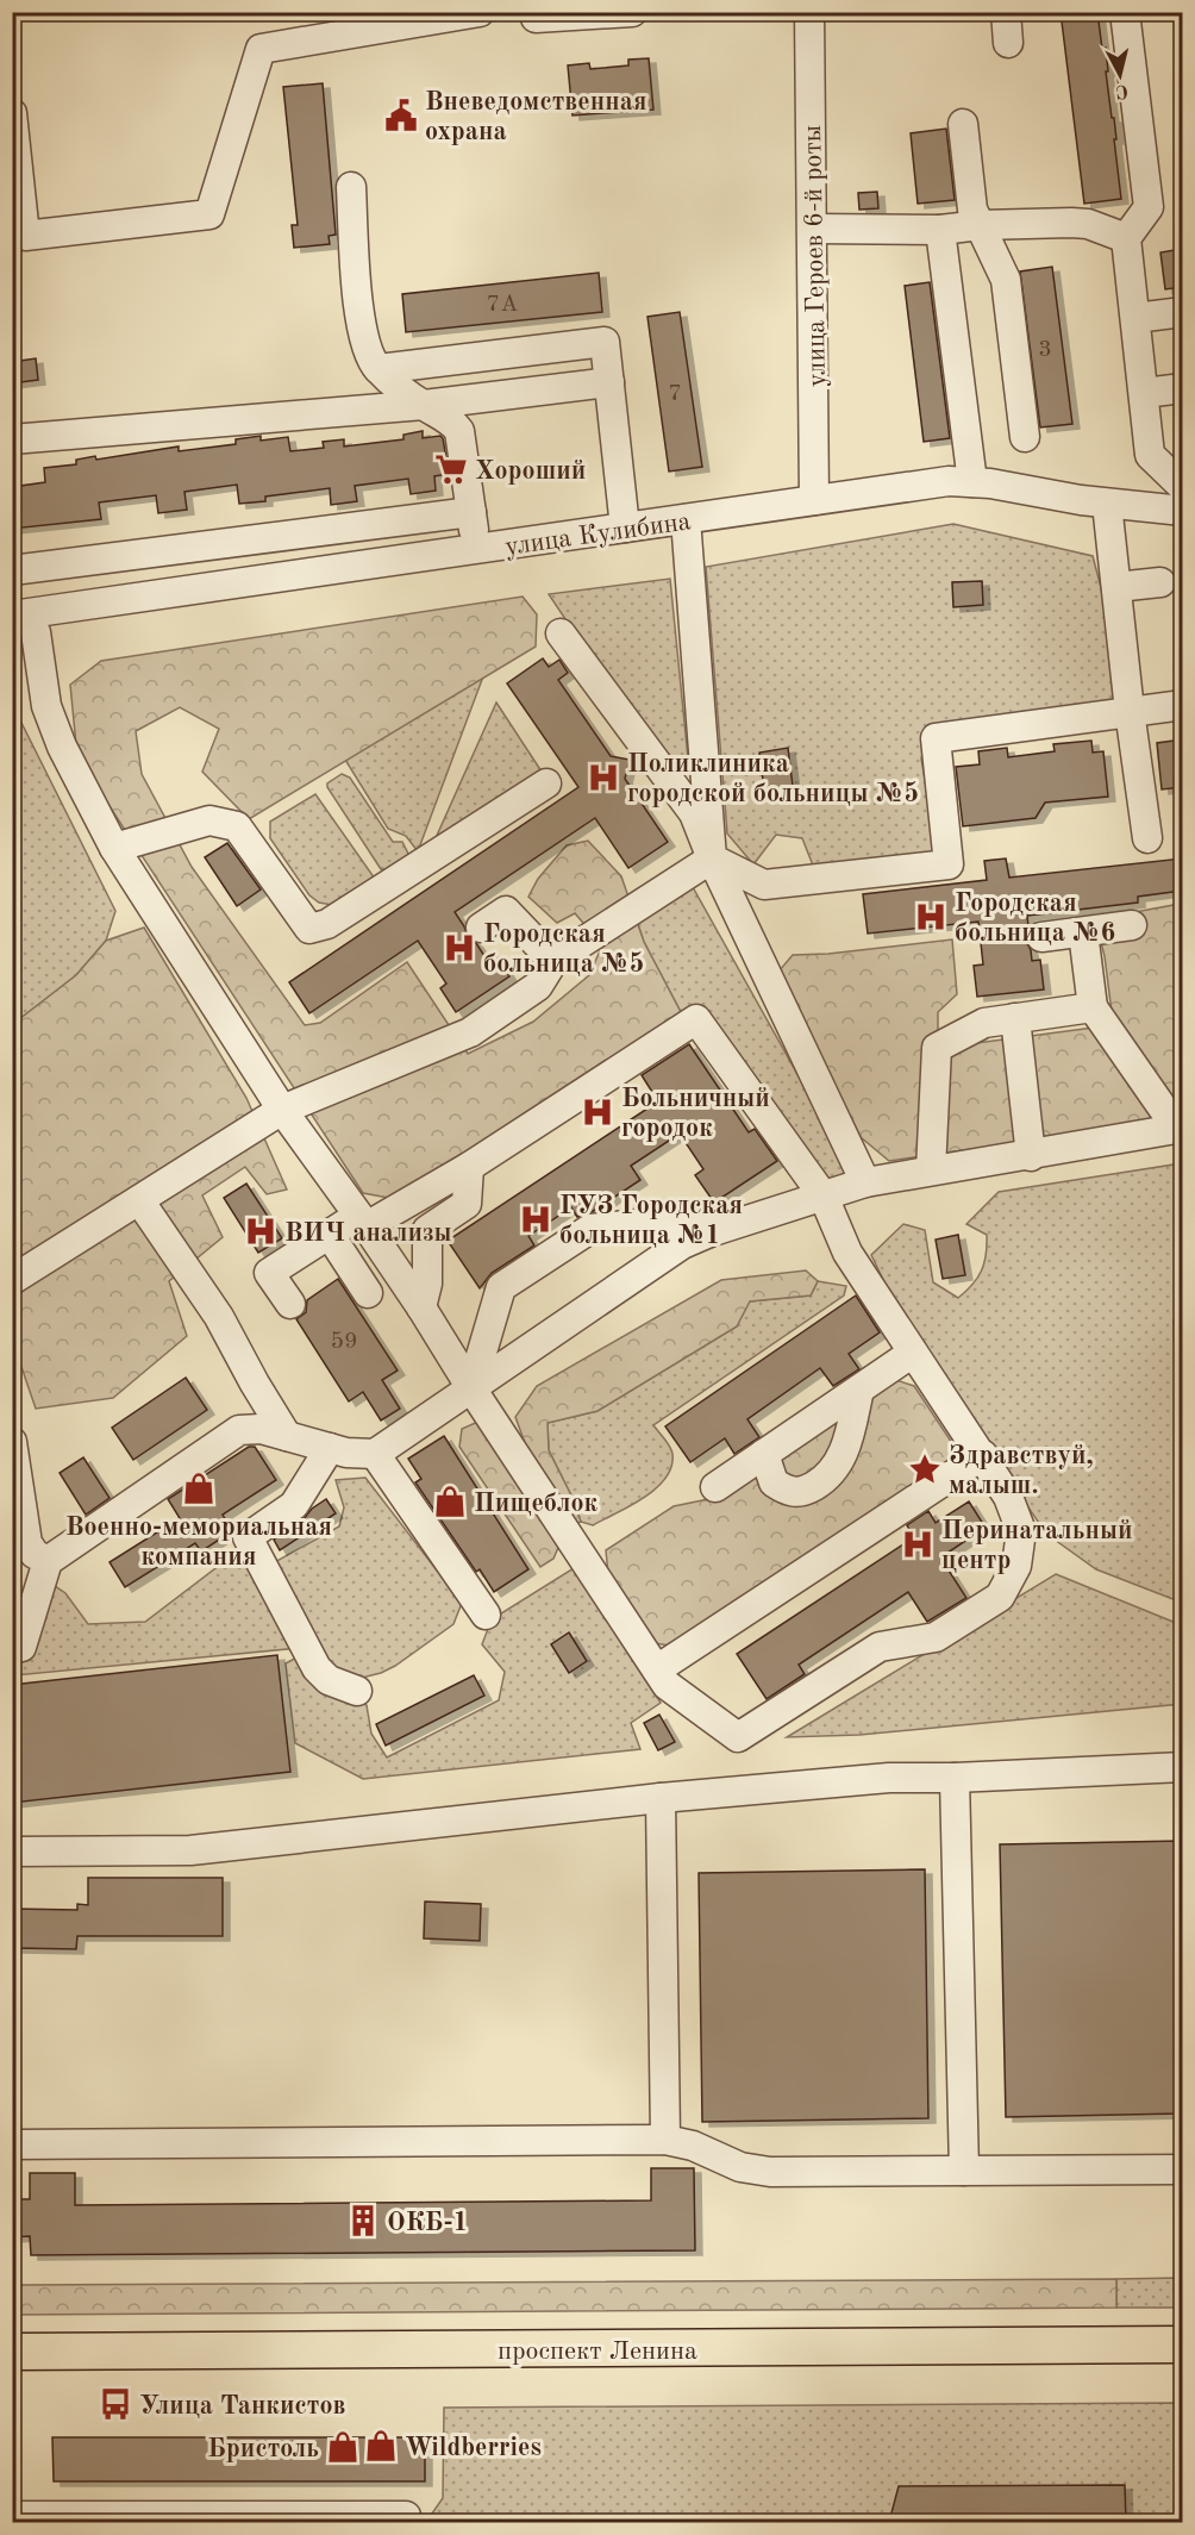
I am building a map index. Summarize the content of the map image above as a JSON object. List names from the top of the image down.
{
  "streets": {
    "main road": ["проспект Ленина"],
    "street": ["улица Героев 6-й роты", "улица Кулибина"]
  },
  "crossings": [
    ["улица Героев 6-й роты", "улица Кулибина"]
  ],
  "places": {
    "public building": ["Вневедомственная охрана"],
    "supermarket": ["Хороший"],
    "hospital": [
      "Поликлиника городской больницы №5",
      "Городская больница №6",
      "Городская больница №5",
      "Больничный городок",
      "ГУЗ Городская больница №1",
      "ВИЧ анализы",
      "Перинатальный центр"
    ],
    "place": ["Здравствуй, малыш."],
    "shop": [
      "Военно-мемориальная компания",
      "Пищеблок",
      "Wildberries",
      "Бристоль"
    ],
    "building": ["ОКБ-1"],
    "bus stop": ["Улица Танкистов"]
  },
  "house_numbers": [
    "7А",
    "3",
    "7",
    "59"
  ],
  "north": "bottom"
}
